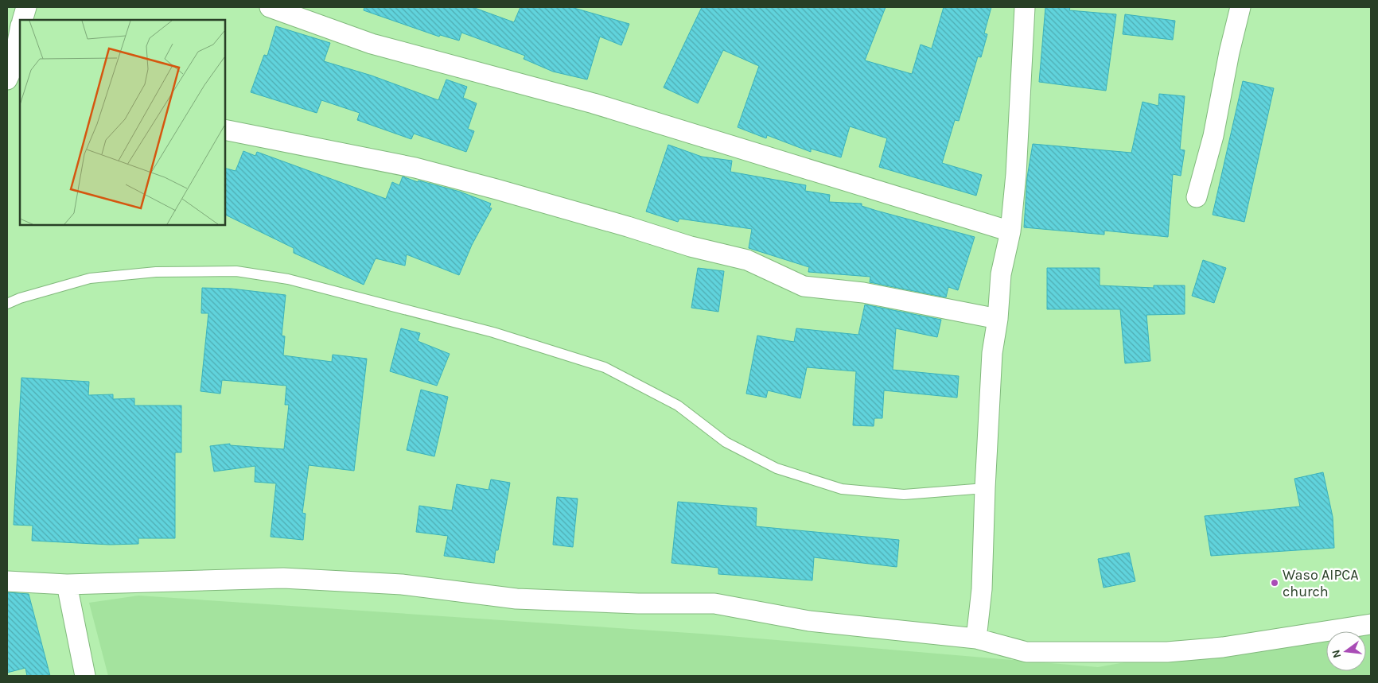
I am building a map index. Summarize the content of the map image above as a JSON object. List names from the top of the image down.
{
  "places": ["Waso AIPCA church"],
  "north": "left"
}
